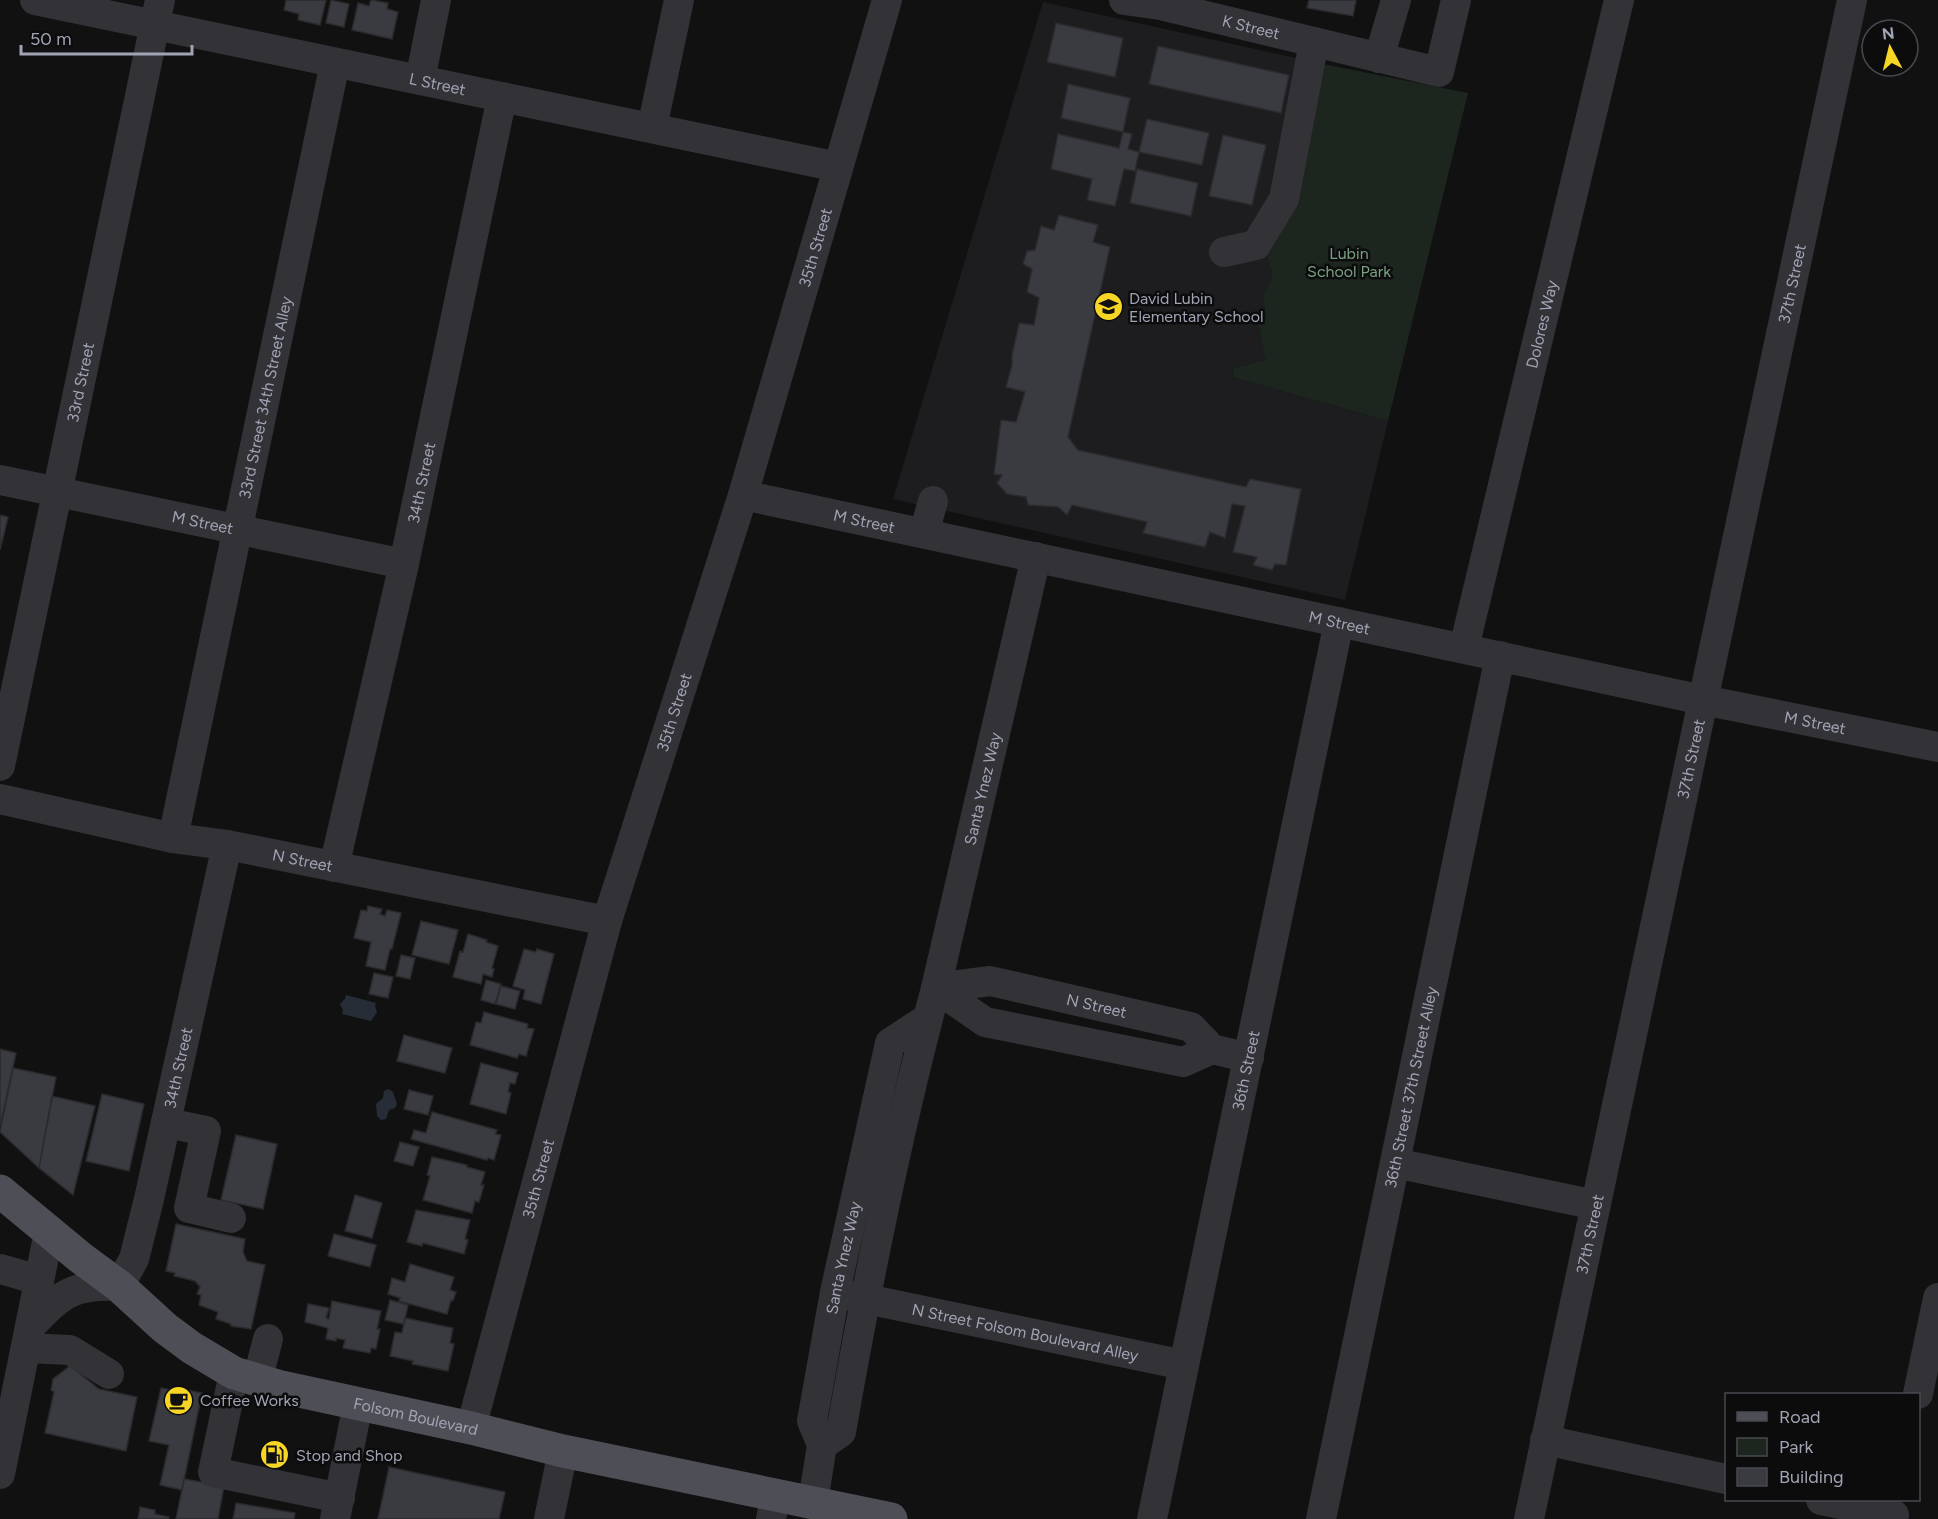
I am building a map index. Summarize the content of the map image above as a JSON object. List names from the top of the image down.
{
  "streets": {
    "main road": ["Folsom Boulevard"],
    "street": [
      "K Street",
      "L Street",
      "35th Street",
      "37th Street",
      "Dolores Way",
      "33rd Street",
      "33rd Street 34th Street Alley",
      "34th Street",
      "M Street",
      "Santa Ynez Way",
      "N Street",
      "36th Street",
      "36th Street 37th Street Alley",
      "N Street Folsom Boulevard Alley"
    ]
  },
  "crossings": [
    ["L Street", "35th Street"],
    ["L Street", "33rd Street"],
    ["L Street", "33rd Street 34th Street Alley"],
    ["L Street", "34th Street"],
    ["35th Street", "M Street"],
    ["35th Street", "N Street"],
    ["35th Street", "Folsom Boulevard"],
    ["37th Street", "M Street"],
    ["Dolores Way", "M Street"],
    ["33rd Street", "M Street"],
    ["33rd Street 34th Street Alley", "M Street"],
    ["33rd Street 34th Street Alley", "N Street"],
    ["34th Street", "M Street"],
    ["34th Street", "N Street"],
    ["34th Street", "Folsom Boulevard"],
    ["M Street", "Santa Ynez Way"],
    ["M Street", "36th Street"],
    ["M Street", "36th Street 37th Street Alley"],
    ["Santa Ynez Way", "N Street"],
    ["Santa Ynez Way", "N Street Folsom Boulevard Alley"],
    ["Santa Ynez Way", "Folsom Boulevard"],
    ["36th Street", "N Street Folsom Boulevard Alley"]
  ],
  "parks": ["Lubin School Park"],
  "places": {
    "school or university": ["David Lubin Elementary School"],
    "cafe": ["Coffee Works"],
    "fuel station": ["Stop and Shop"]
  },
  "legend": ["Road", "Park", "Building"],
  "scale_bar": "50 m",
  "north": "top"
}
